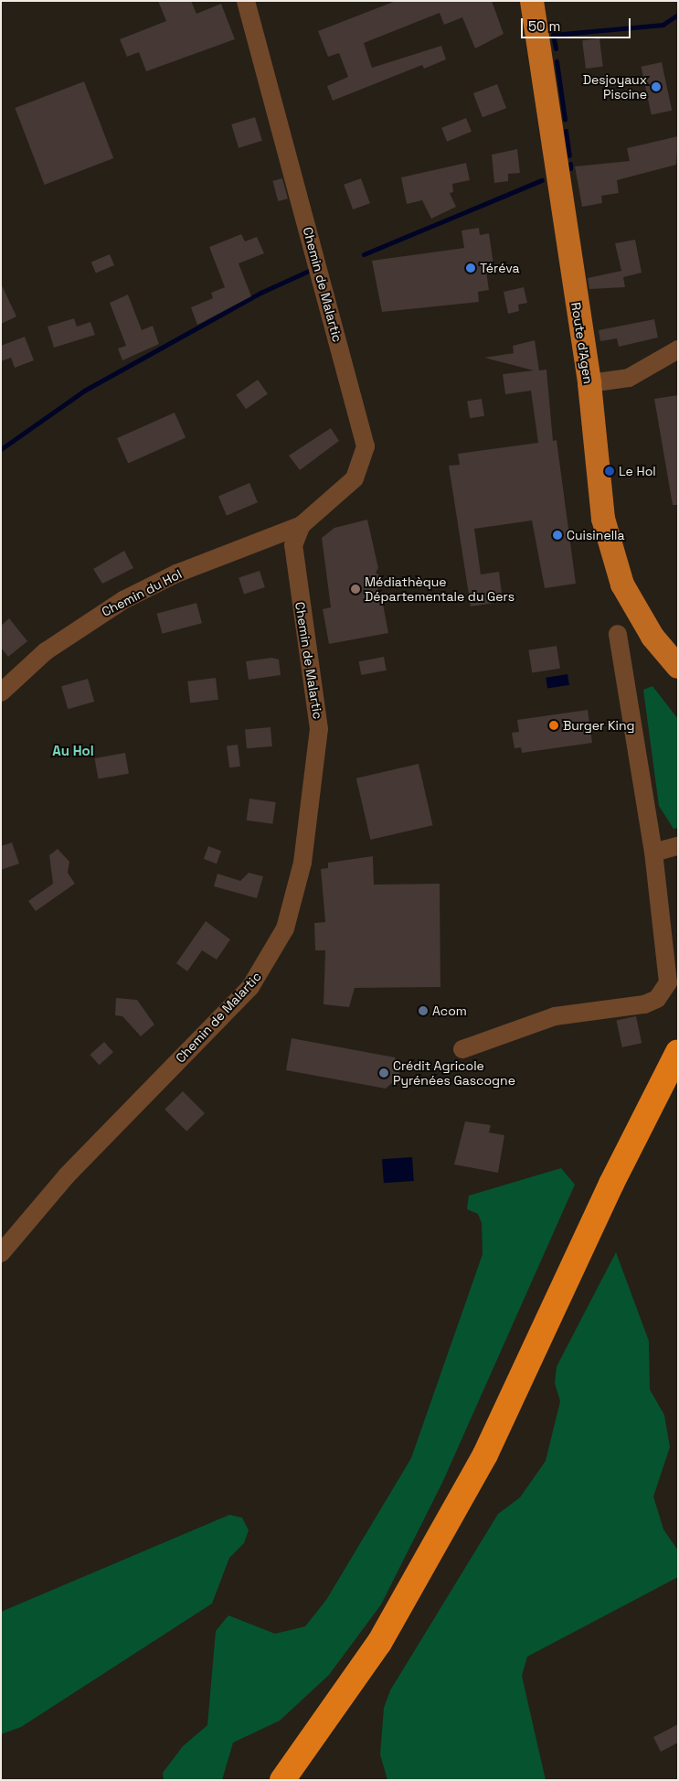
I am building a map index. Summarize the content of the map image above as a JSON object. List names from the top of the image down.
{
  "streets": {
    "main road": ["Route d'Agen"],
    "street": ["Chemin de Malartic", "Chemin du Hol"]
  },
  "crossings": [
    ["Chemin de Malartic", "Chemin du Hol"]
  ],
  "districts": ["Au Hol"],
  "places": [
    "Desjoyaux Piscine",
    "Téréva",
    "Le Hol",
    "Cuisinella",
    "Médiathèque Départementale du Gers",
    "Burger King",
    "Acom",
    "Crédit Agricole Pyrénées Gascogne"
  ],
  "scale_bar": "50 m"
}
